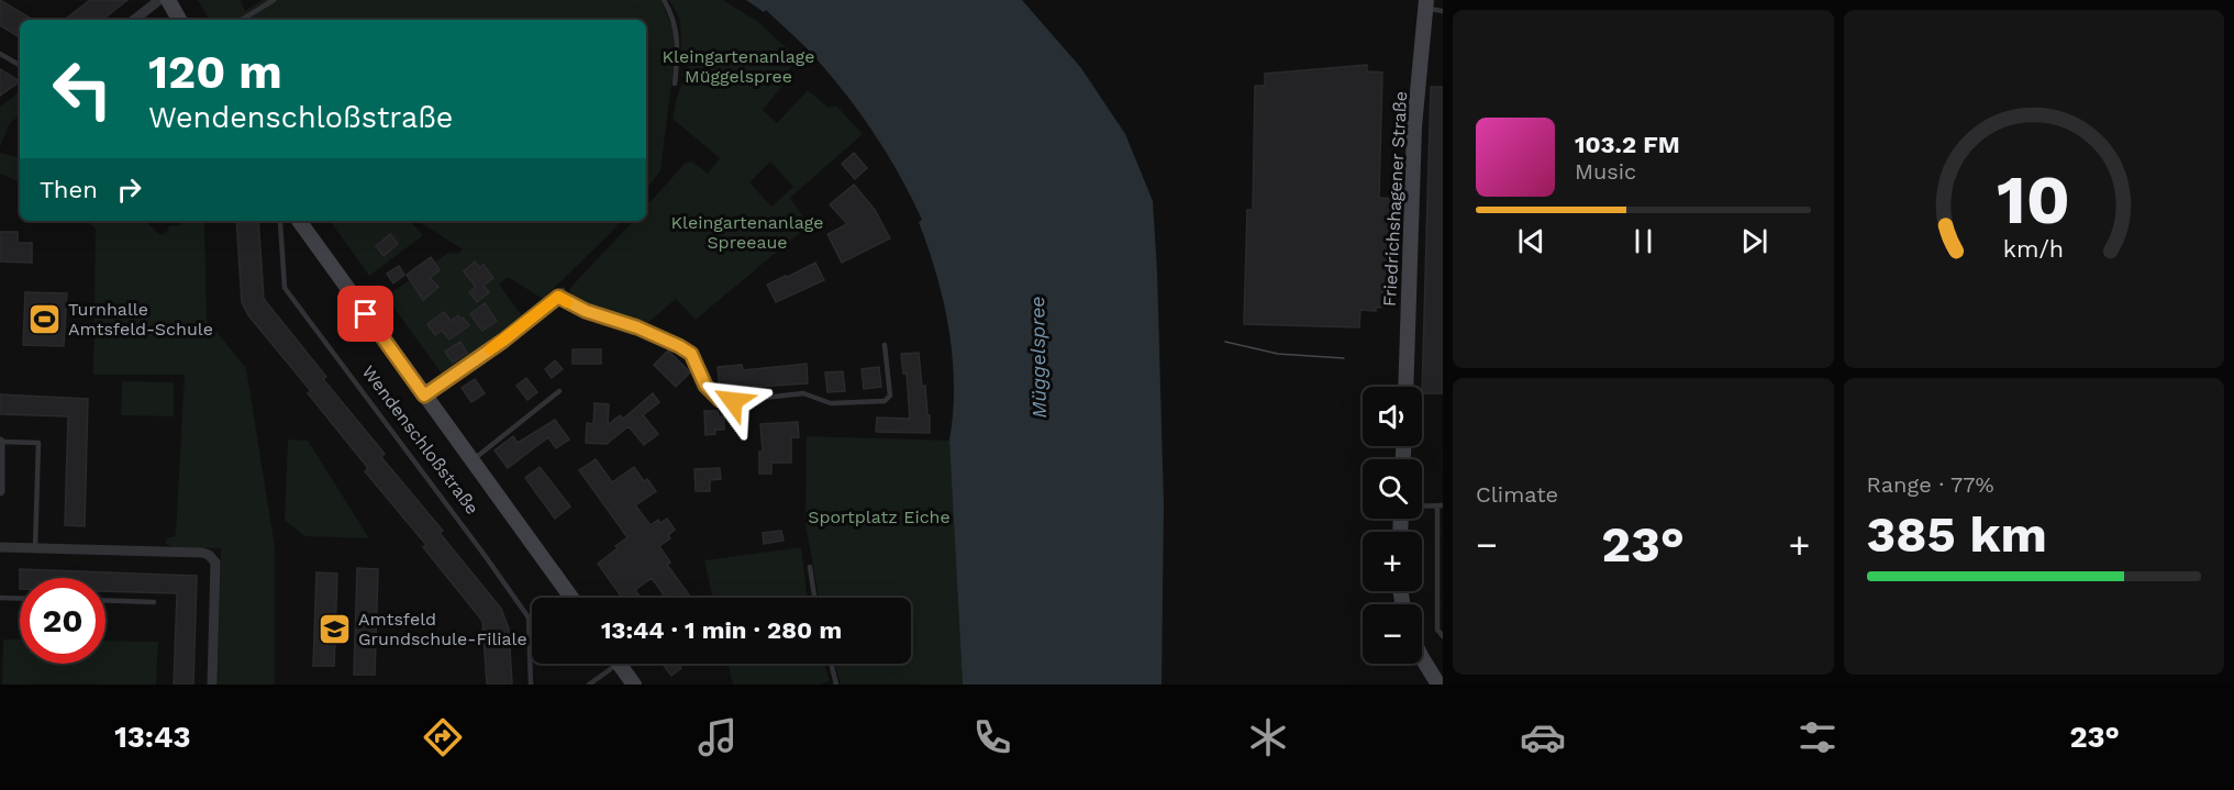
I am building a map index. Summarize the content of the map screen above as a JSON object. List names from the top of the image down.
{
  "streets": {
    "main road": ["Friedrichshagener Straße", "Wendenschloßstraße"]
  },
  "water": ["Müggelspree"],
  "parks": ["Kleingartenanlage Müggelspree", "Kleingartenanlage Spreeaue", "Sportplatz Eiche"],
  "places": {
    "sports": ["Turnhalle Amtsfeld-Schule"],
    "school or university": ["Amtsfeld Grundschule-Filiale"]
  },
  "page": {
    "turn": ["120 m", "Wendenschloßstraße"],
    "song": ["103.2 FM", "Music"],
    "then": "Then",
    "tile": [
      "Climate",
      ["Range · 77%", "385 km"]
    ],
    "map_buttons": ["+", "−"],
    "heat": ["−", "23°", "+"],
    "limit": "20",
    "trip": "13:44 · 1 min · 280 m",
    "tabs": ["13:43", "23°"],
    "gauge": ["10", "km/h"]
  }
}
